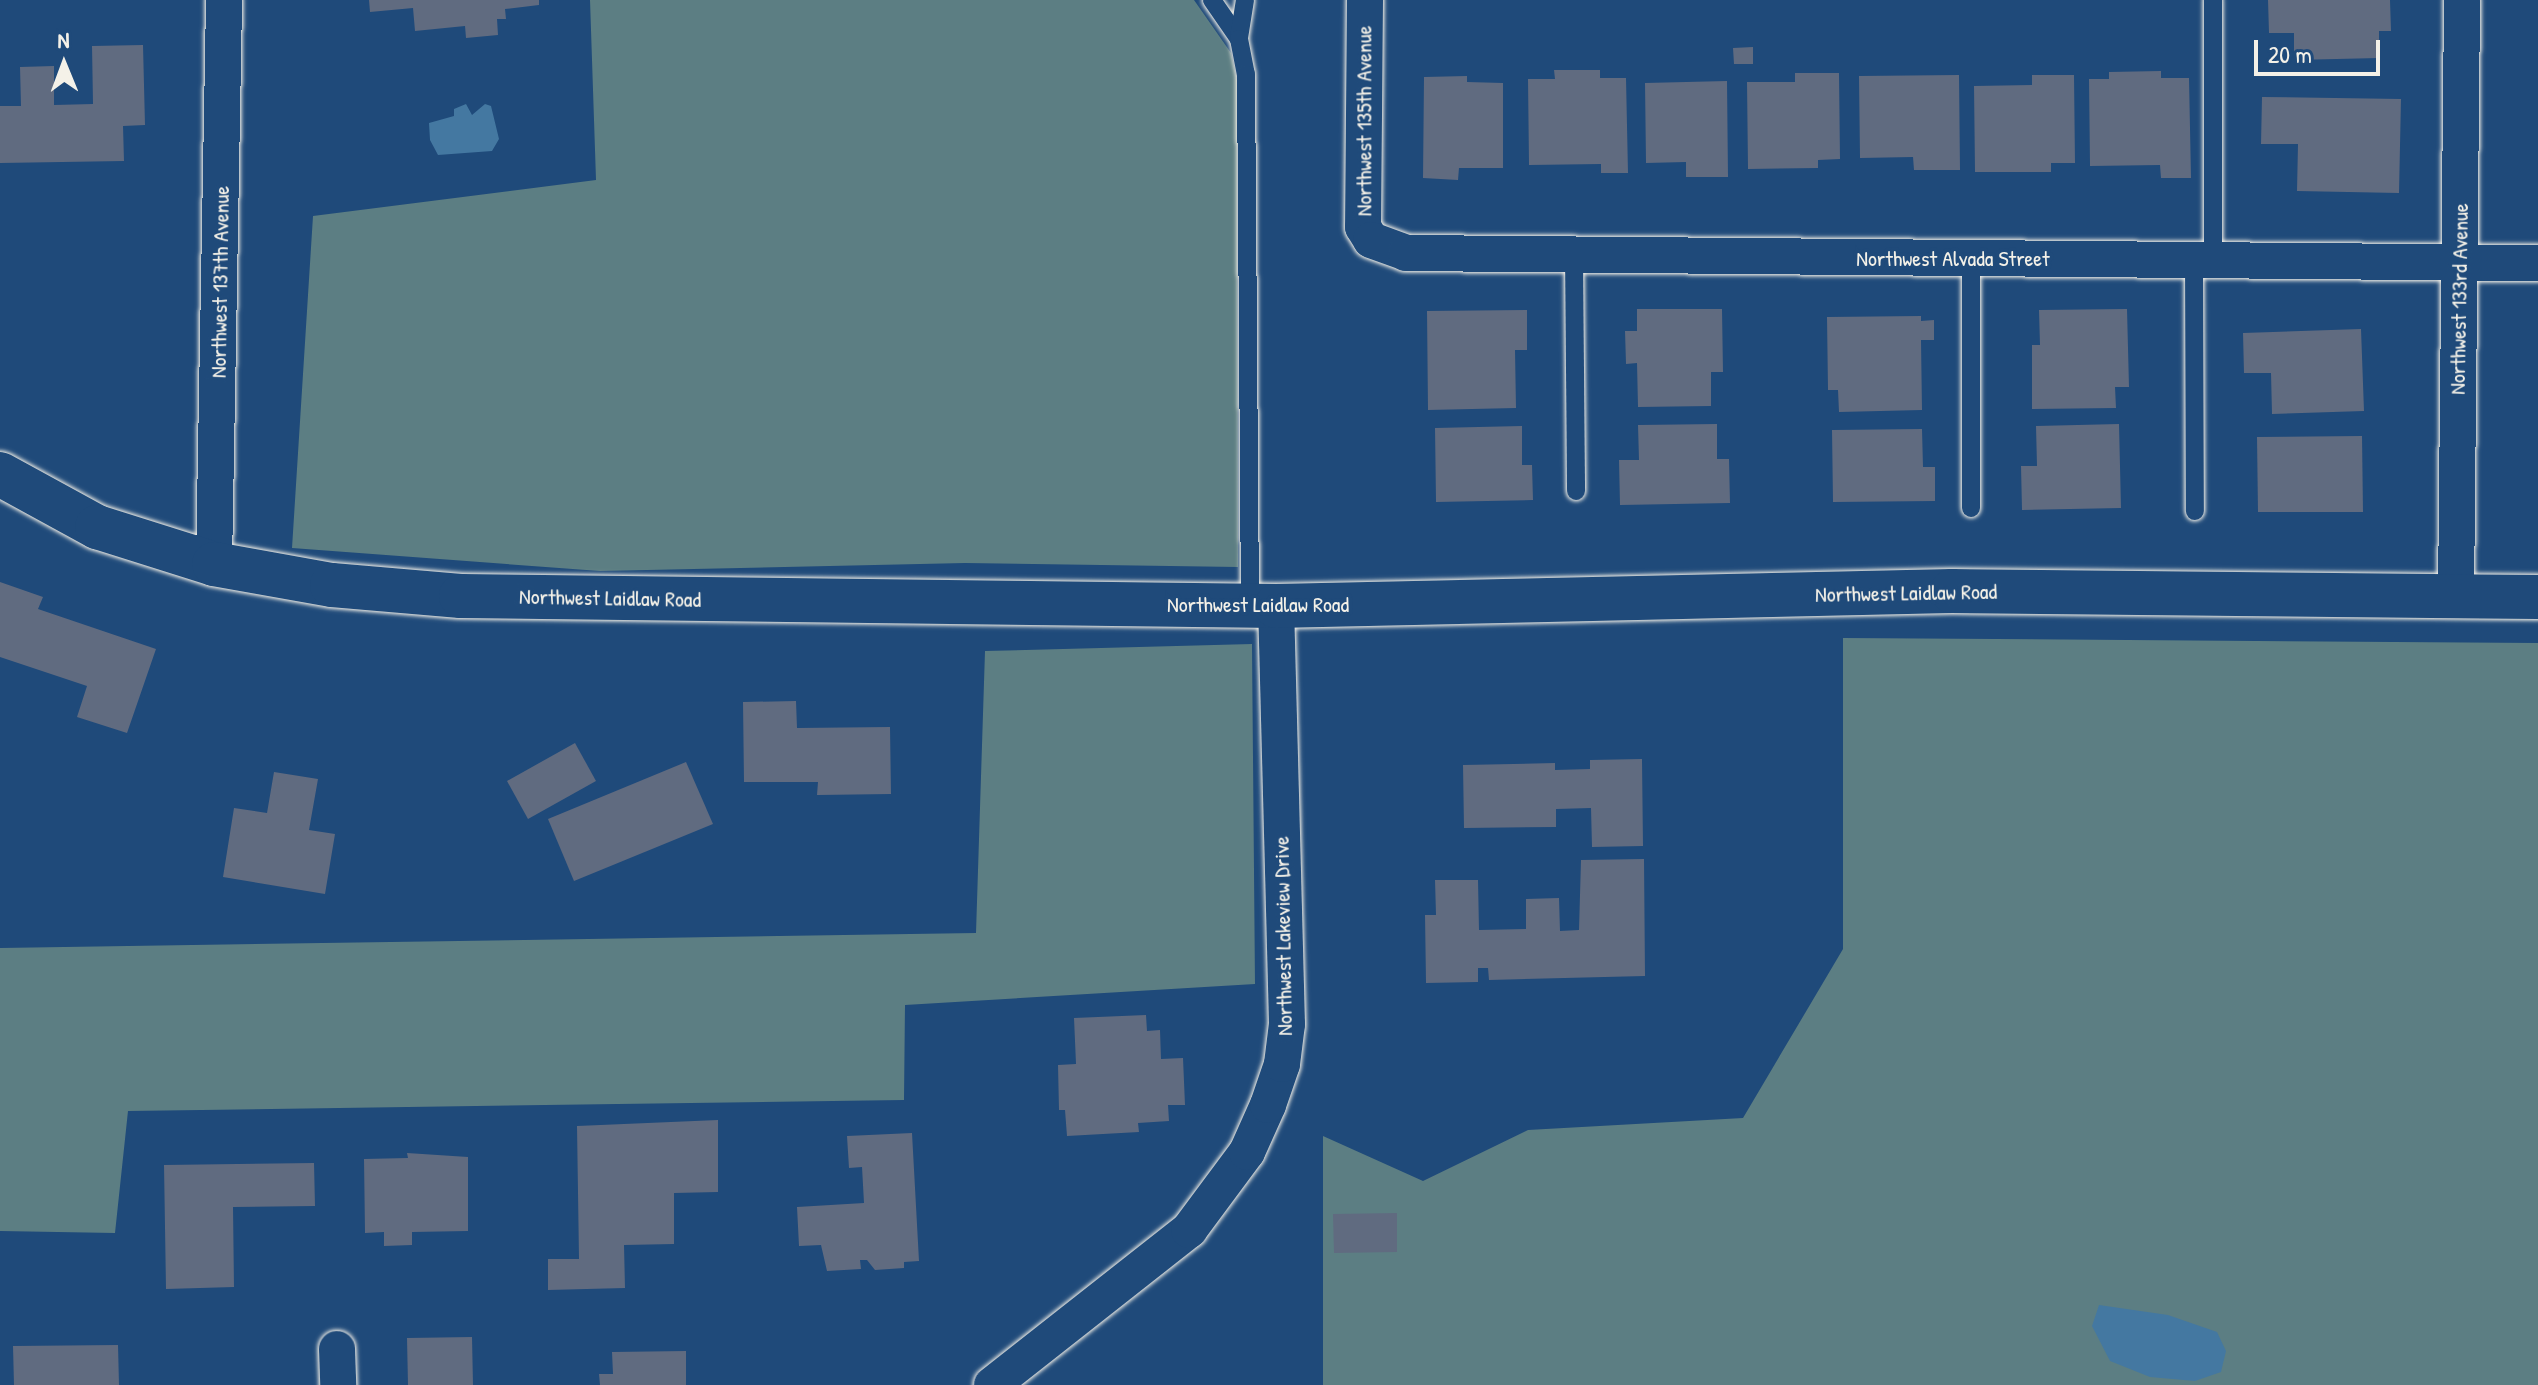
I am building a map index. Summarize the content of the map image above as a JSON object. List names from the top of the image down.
{
  "streets": {
    "main road": ["Northwest Laidlaw Road"],
    "street": [
      "Northwest 135th Avenue",
      "Northwest Alvada Street",
      "Northwest 137th Avenue",
      "Northwest 133rd Avenue",
      "Northwest Lakeview Drive"
    ]
  },
  "crossings": [
    ["Northwest 135th Avenue", "Northwest Alvada Street"],
    ["Northwest Alvada Street", "Northwest 133rd Avenue"],
    ["Northwest 137th Avenue", "Northwest Laidlaw Road"],
    ["Northwest 133rd Avenue", "Northwest Laidlaw Road"],
    ["Northwest Laidlaw Road", "Northwest Lakeview Drive"]
  ],
  "scale_bar": "20 m",
  "north": "top"
}
